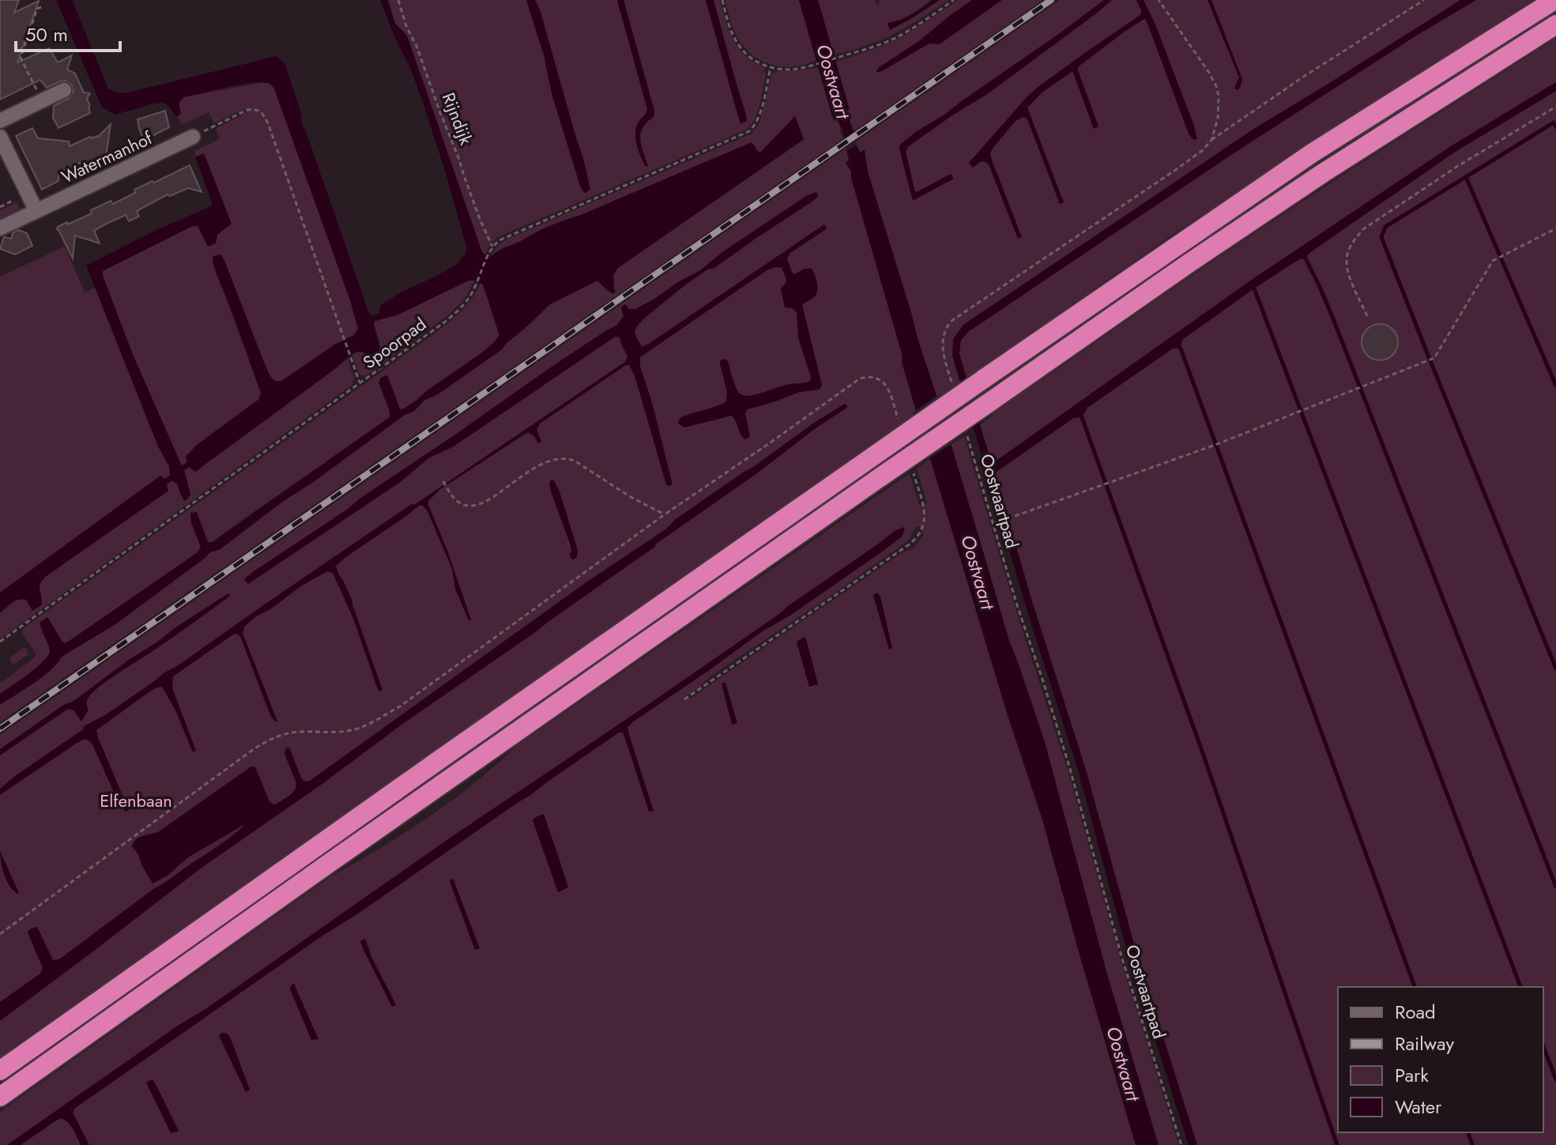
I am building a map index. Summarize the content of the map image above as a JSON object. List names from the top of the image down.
{
  "streets": {
    "street": ["Watermanhof"],
    "path": ["Rijndijk", "Spoorpad", "Oostvaartpad"]
  },
  "crossings": [
    ["Rijndijk", "Spoorpad"]
  ],
  "water": ["Oostvaart"],
  "parks": ["Elfenbaan"],
  "legend": [
    "Road",
    "Railway",
    "Park",
    "Water"
  ],
  "scale_bar": "50 m"
}
